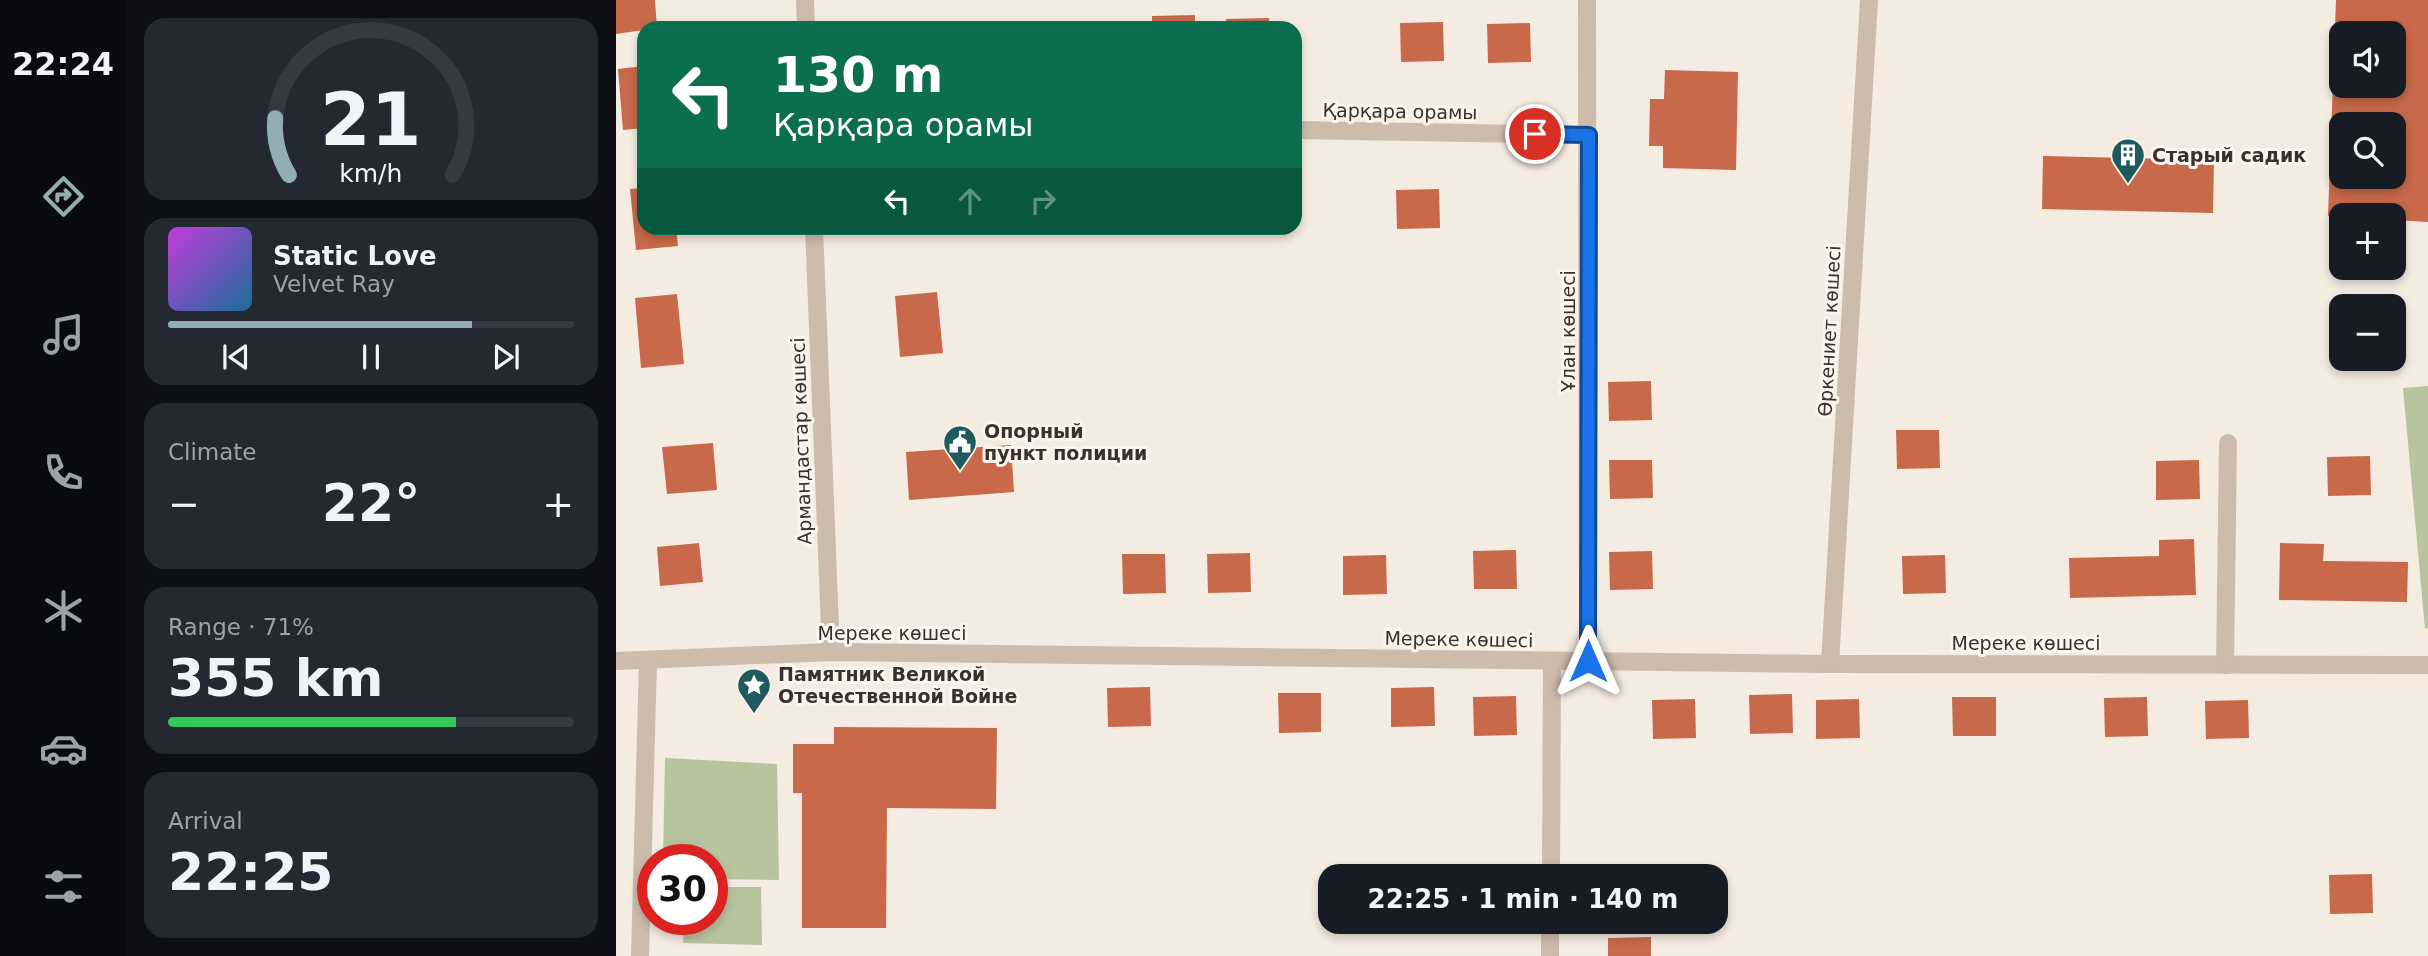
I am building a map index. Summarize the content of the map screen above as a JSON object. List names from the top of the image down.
{
  "streets": {
    "street": [
      "Қарқара орамы",
      "Ұлан көшесі",
      "Өркениет көшесі",
      "Армандастар көшесі",
      "Мереке көшесі"
    ]
  },
  "crossings": [
    ["Қарқара орамы", "Ұлан көшесі"],
    ["Ұлан көшесі", "Мереке көшесі"],
    ["Өркениет көшесі", "Мереке көшесі"],
    ["Армандастар көшесі", "Мереке көшесі"]
  ],
  "places": {
    "building": ["Старый садик"],
    "public building": ["Опорный пункт полиции"],
    "place": ["Памятник Великой Отечественной Войне"]
  },
  "page": {
    "tabs": "22:24",
    "map_buttons": ["+", "−"],
    "turn": ["130 m", "Қарқара орамы"],
    "song": ["Static Love", "Velvet Ray"],
    "tile": [
      "Climate",
      ["Range · 71%", "355 km"],
      ["Arrival", "22:25"]
    ],
    "heat": ["−", "22°", "+"],
    "limit": "30",
    "trip": "22:25 · 1 min · 140 m",
    "gauge": ["21", "km/h"]
  }
}
